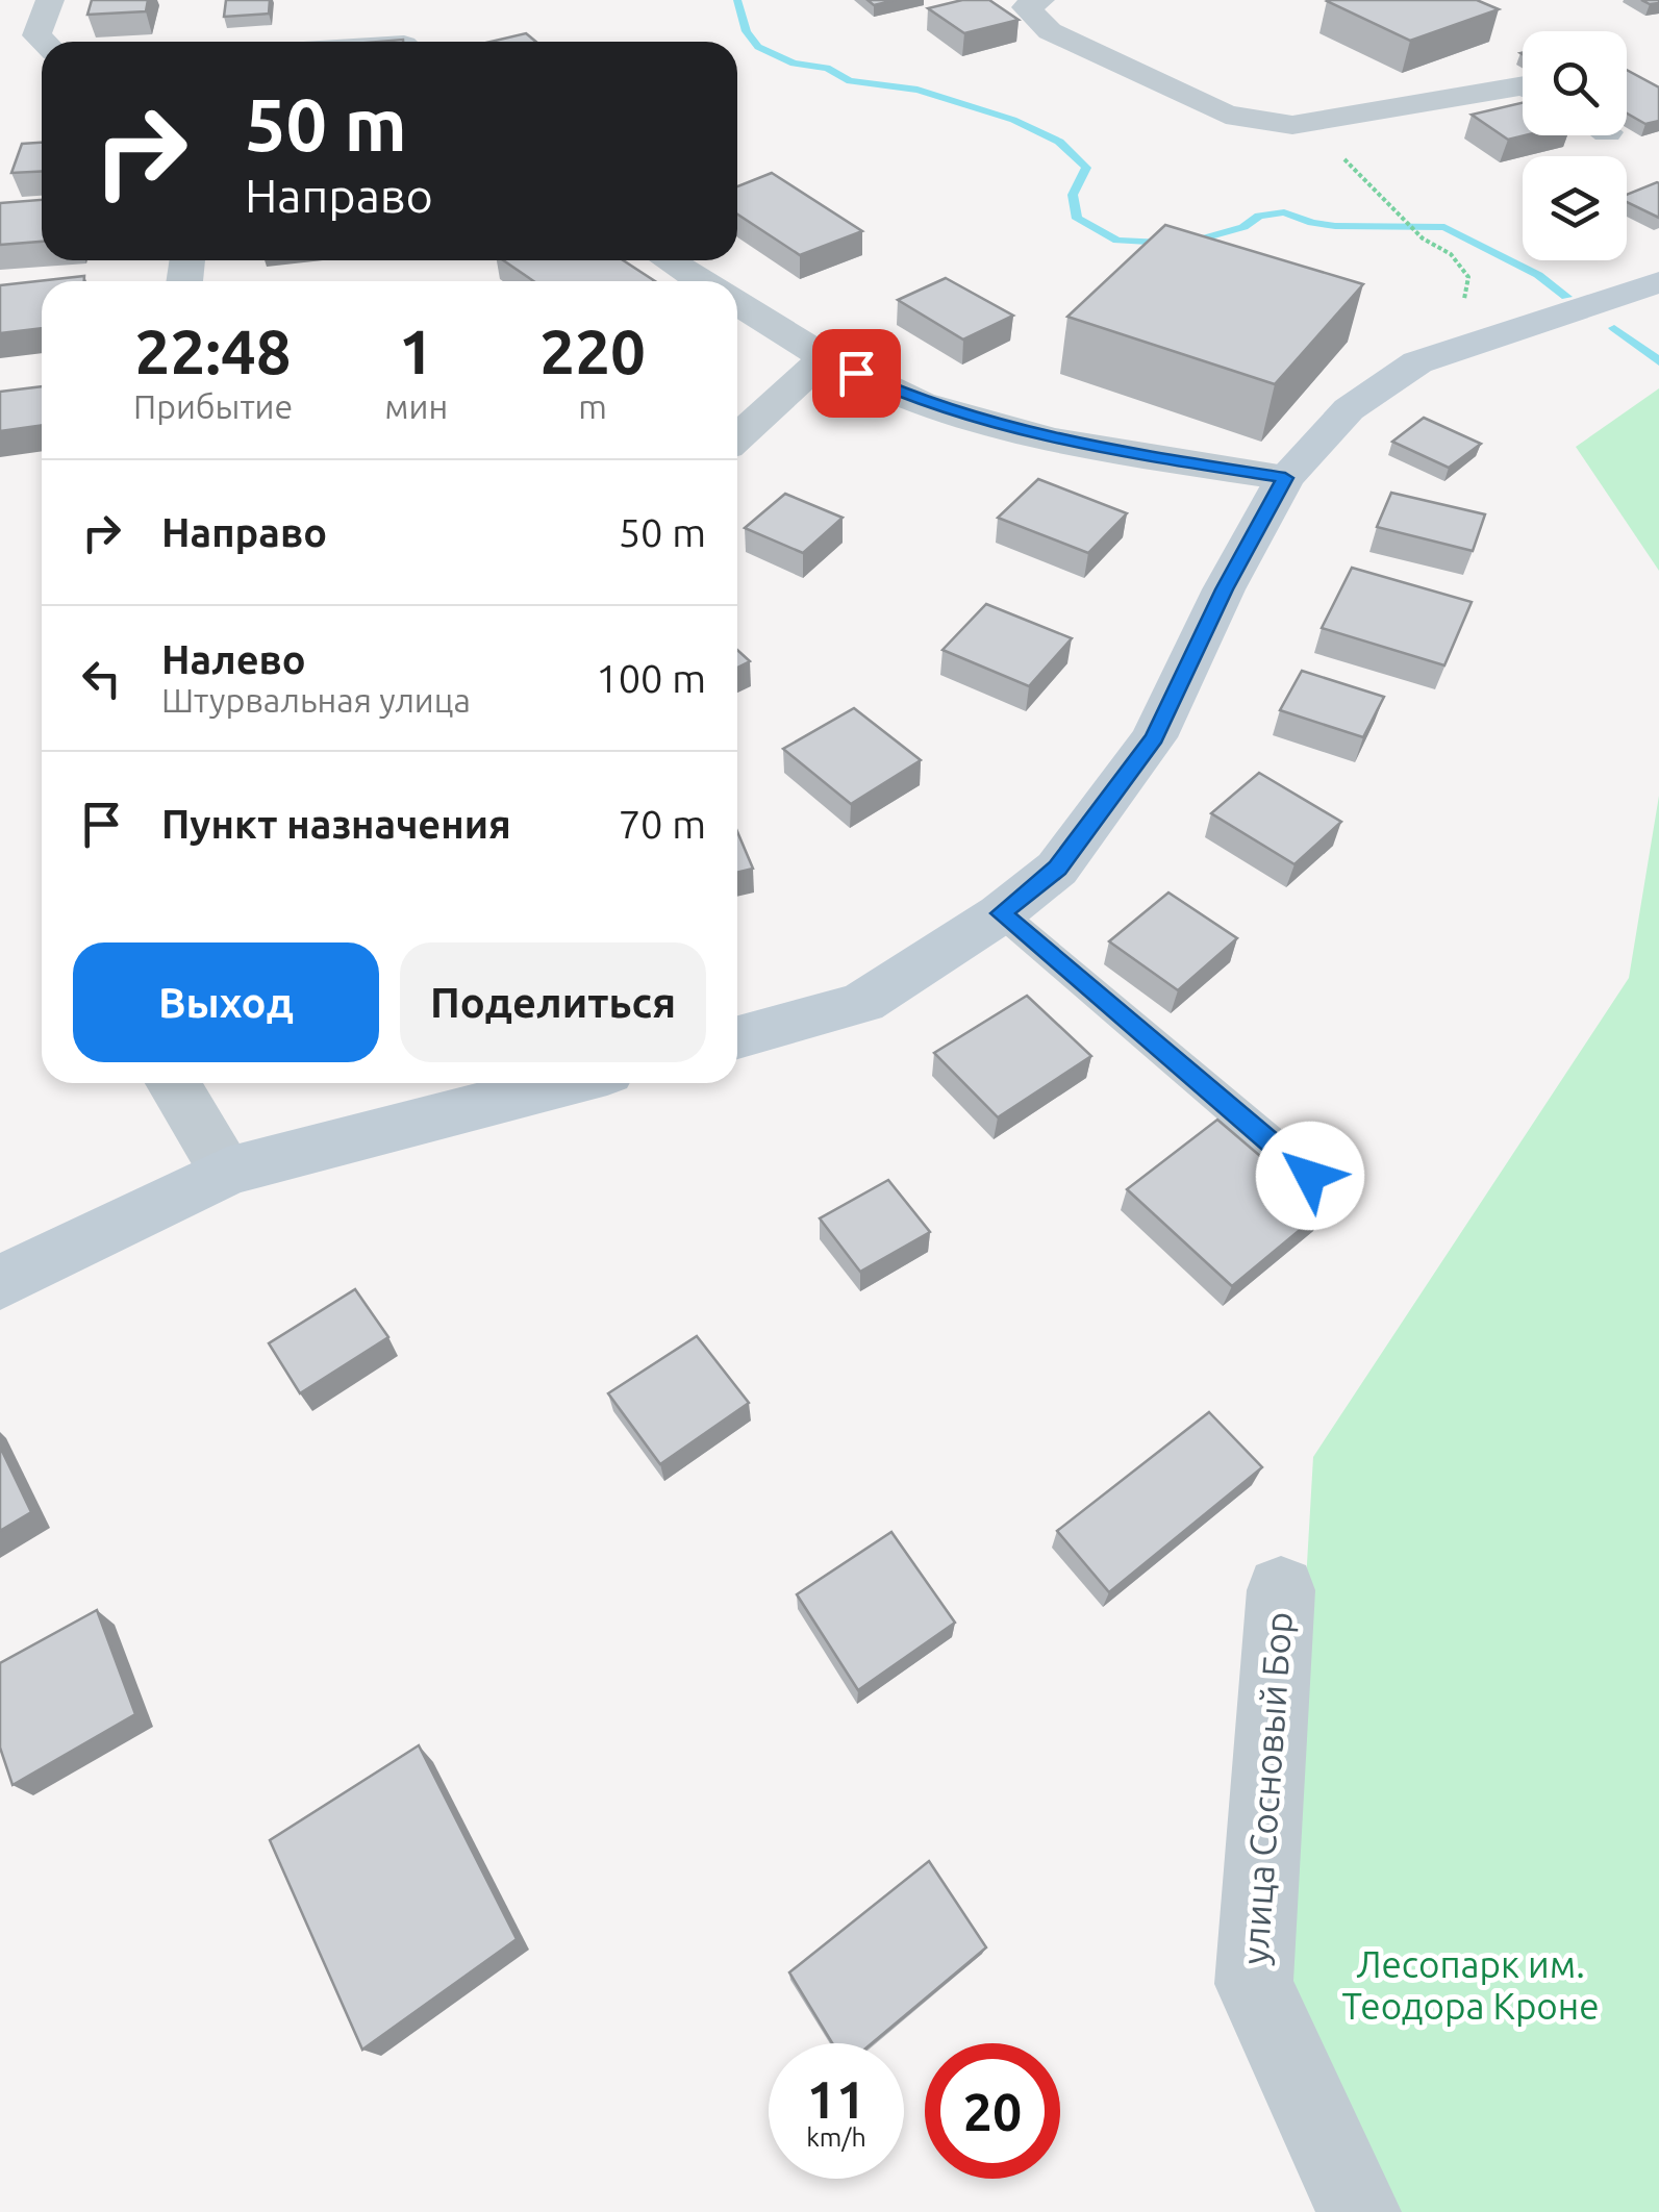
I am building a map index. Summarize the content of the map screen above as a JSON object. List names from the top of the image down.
{
  "streets": {
    "street": ["улица Сосновый Бор"]
  },
  "parks": ["Лесопарк им. Теодора Кроне"],
  "page": {
    "turn": ["50 m", "Направо"],
    "eta": [
      "22:48",
      "Прибытие",
      "1",
      "мин",
      "220",
      "m"
    ],
    "list": [
      {
        "name": "Направо",
        "value": "50 m"
      },
      {
        "name": "Налево",
        "note": "Штурвальная улица",
        "value": "100 m"
      },
      {
        "name": "Пункт назначения",
        "value": "70 m"
      }
    ],
    "buttons": ["Выход", "Поделиться"],
    "speed": "11 km/h",
    "limit": "20"
  }
}
